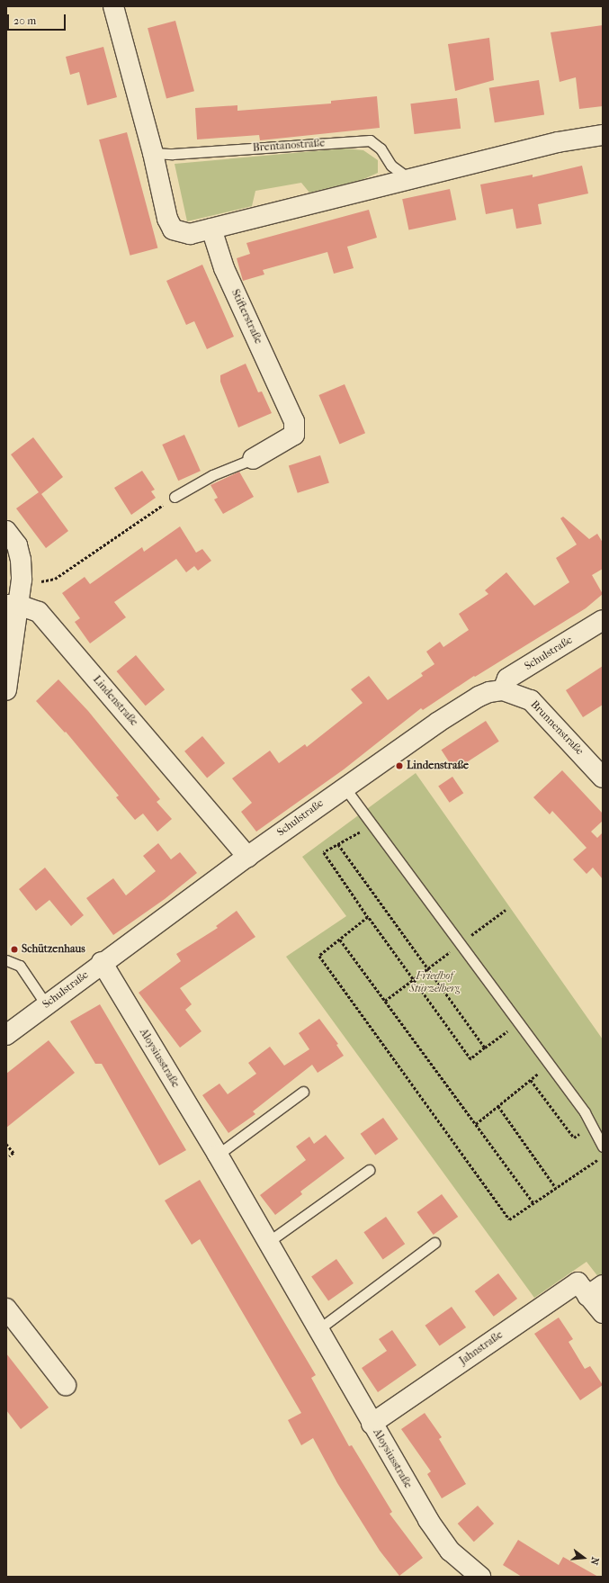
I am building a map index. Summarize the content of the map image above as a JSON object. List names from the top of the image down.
{
  "streets": {
    "street": [
      "Stifterstraße",
      "Schulstraße",
      "Lindenstraße",
      "Brunnenstraße",
      "Aloysiusstraße",
      "Jahnstraße"
    ],
    "lane": ["Brentanostraße"]
  },
  "crossings": [
    ["Schulstraße", "Lindenstraße"],
    ["Schulstraße", "Brunnenstraße"],
    ["Schulstraße", "Aloysiusstraße"],
    ["Aloysiusstraße", "Jahnstraße"]
  ],
  "parks": ["Friedhof Stürzelberg"],
  "places": ["Lindenstraße", "Schützenhaus"],
  "scale_bar": "20 m",
  "north": "right"
}
